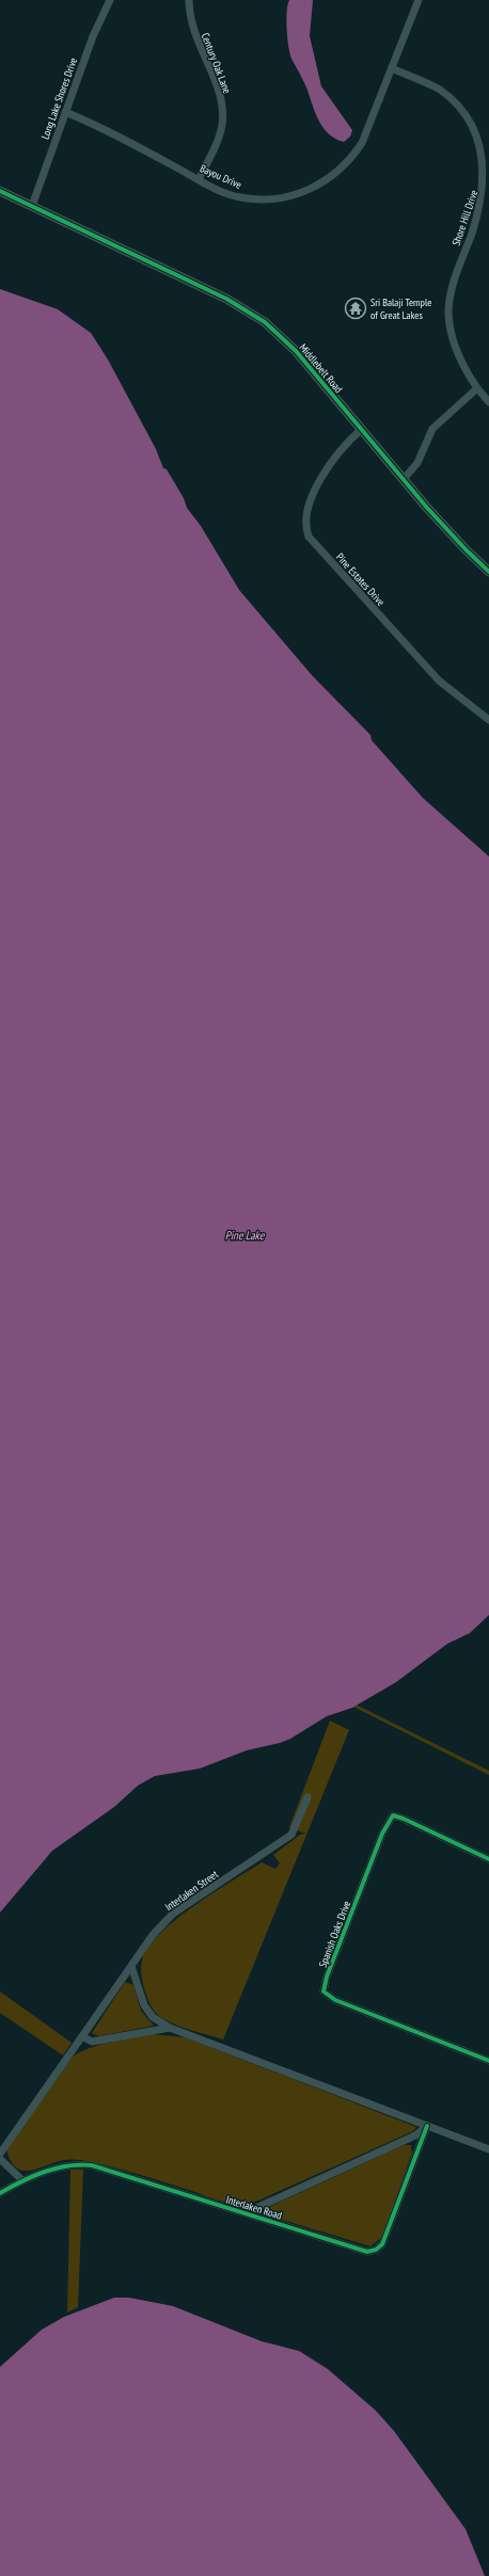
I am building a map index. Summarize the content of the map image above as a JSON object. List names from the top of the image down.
{
  "streets": {
    "street": [
      "Century Oak Lane",
      "Long Lake Shores Drive",
      "Bayou Drive",
      "Shore Hill Drive",
      "Middlebelt Road",
      "Pine Estates Drive",
      "Interlaken Street",
      "Spanish Oaks Drive",
      "Interlaken Road"
    ]
  },
  "crossings": [
    ["Century Oak Lane", "Bayou Drive"],
    ["Long Lake Shores Drive", "Bayou Drive"],
    ["Long Lake Shores Drive", "Middlebelt Road"],
    ["Bayou Drive", "Shore Hill Drive"],
    ["Middlebelt Road", "Pine Estates Drive"]
  ],
  "water": ["Pine Lake"],
  "places": {
    "temple": ["Sri Balaji Temple of Great Lakes"]
  }
}
